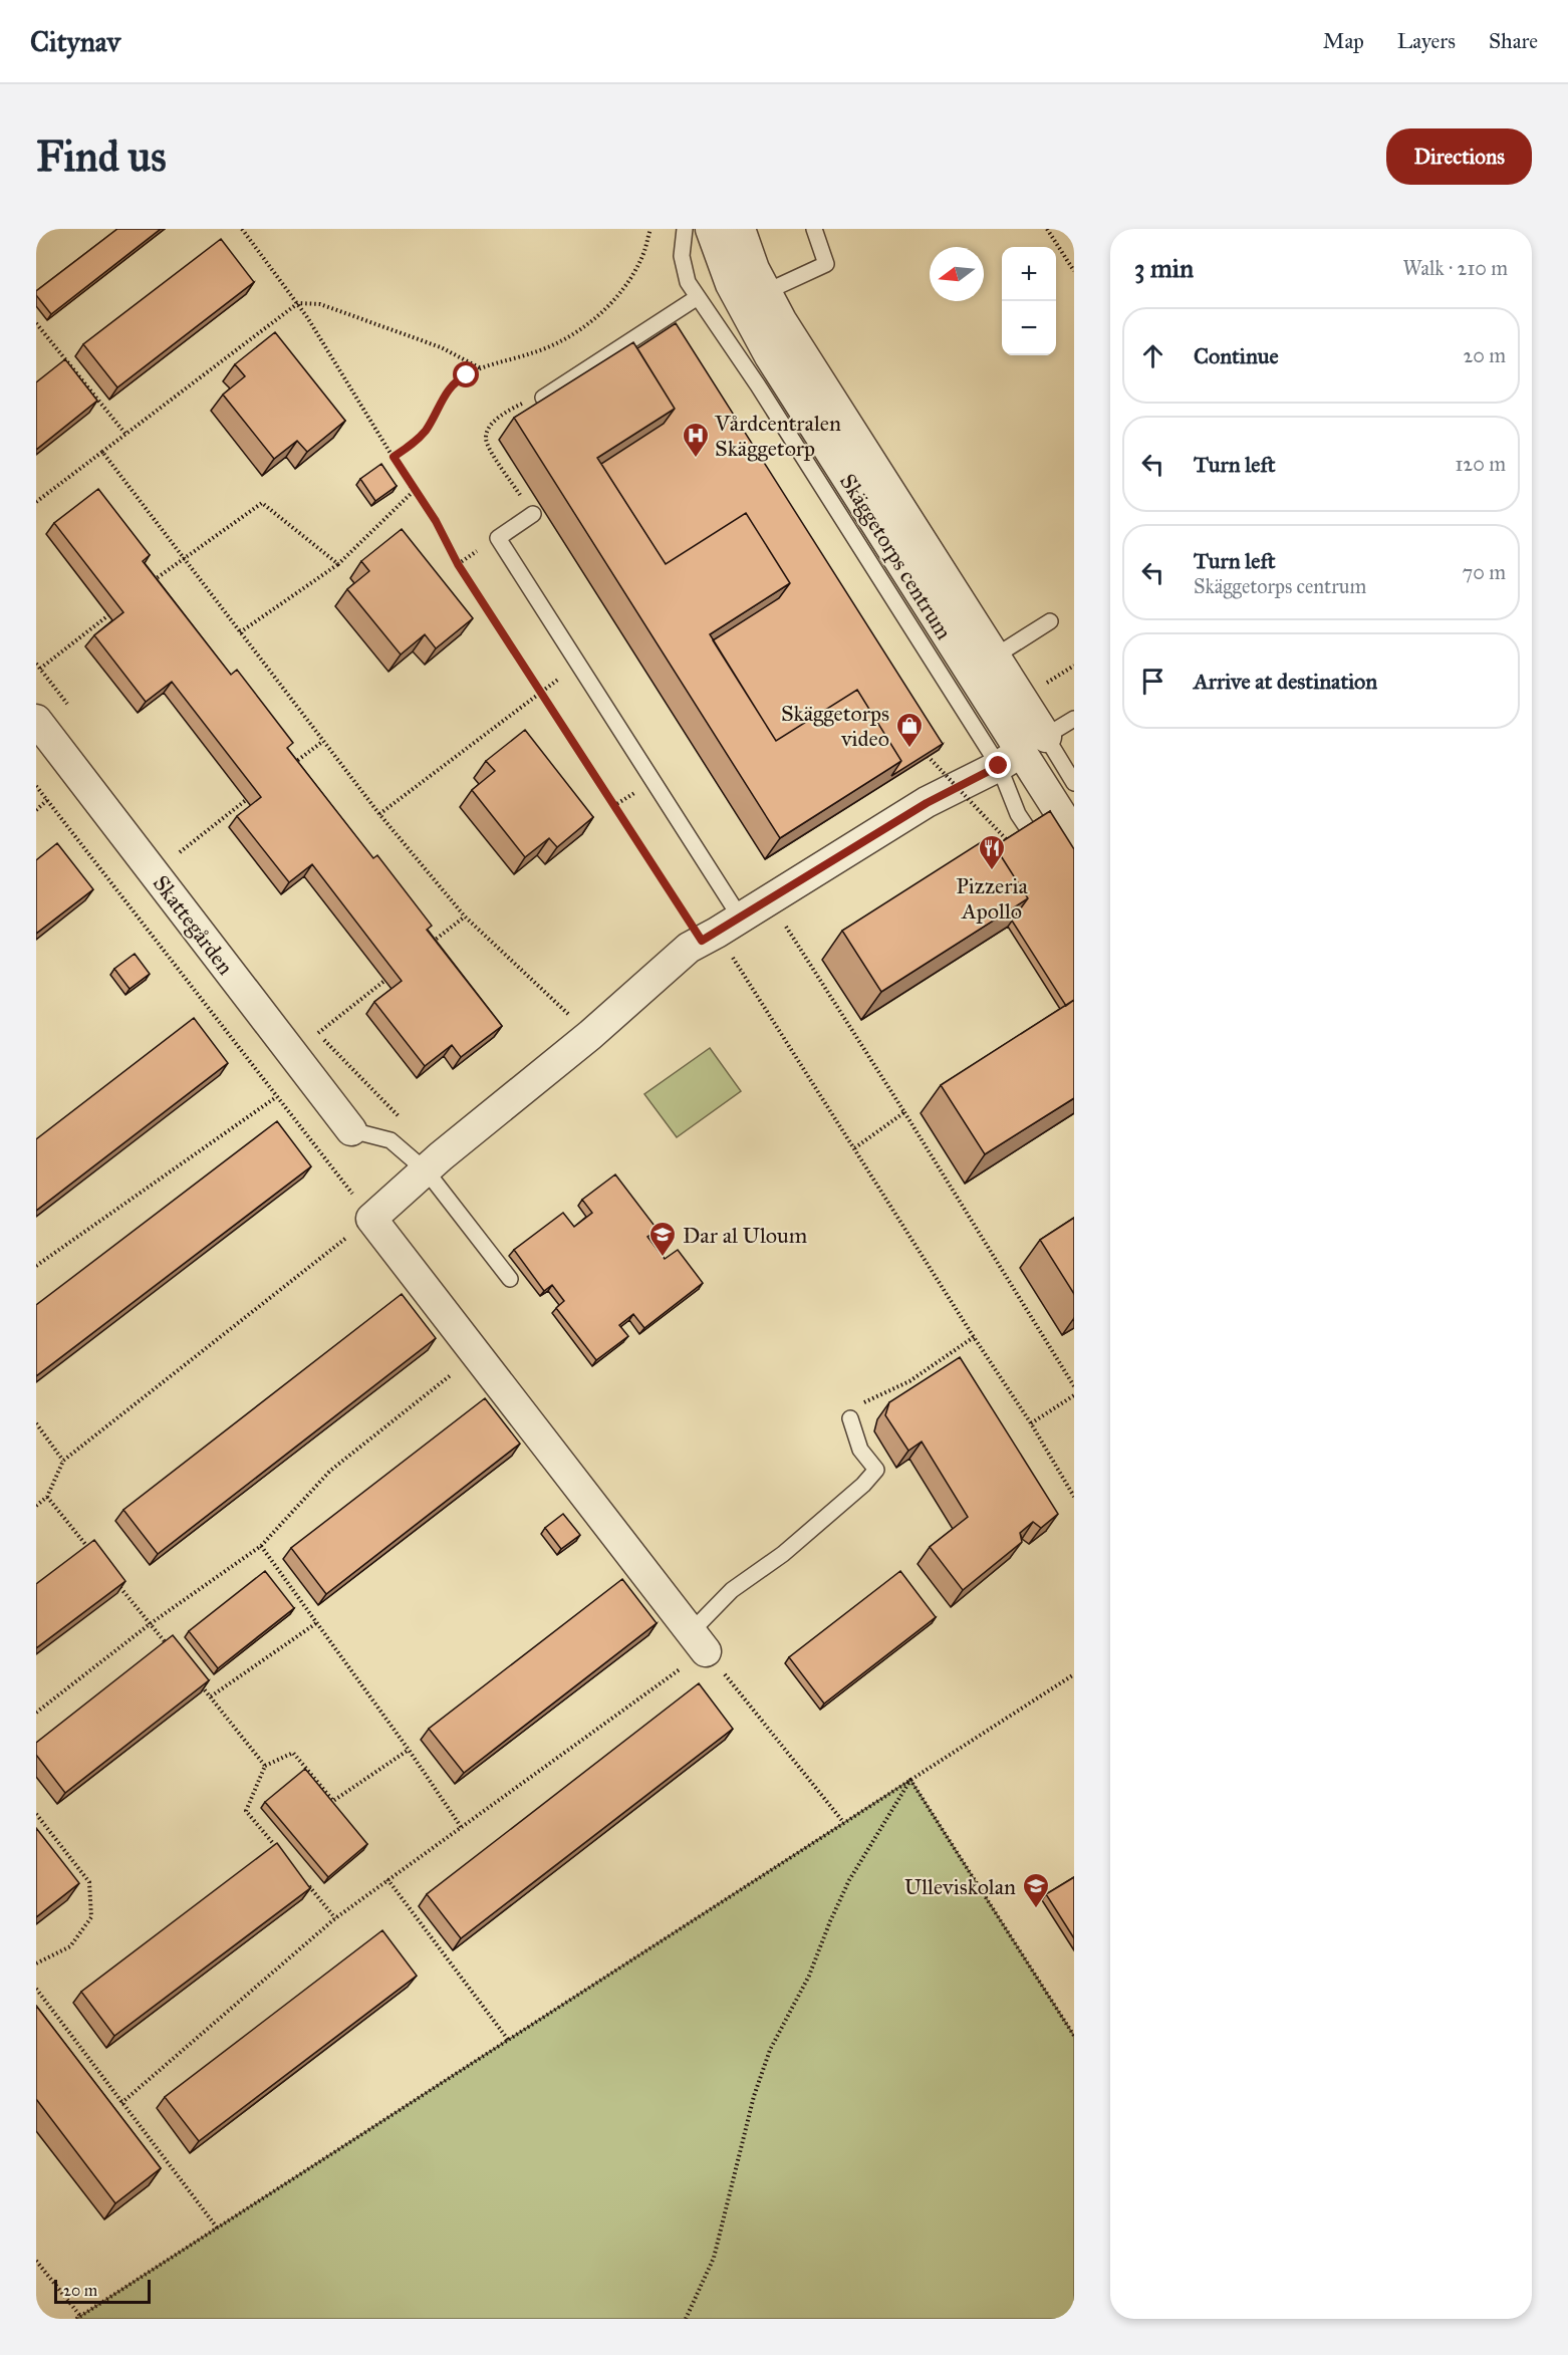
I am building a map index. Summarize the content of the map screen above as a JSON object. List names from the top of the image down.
{
  "streets": {
    "street": ["Skäggetorps centrum", "Skattegården"]
  },
  "places": {
    "hospital": ["Vårdcentralen Skäggetorp"],
    "shop": ["Skäggetorps video"],
    "restaurant": ["Pizzeria Apollo"],
    "school or university": ["Dar al Uloum", "Ulleviskolan"]
  },
  "scale_bar": "20 m",
  "north": "left",
  "page": {
    "header": "Citynav",
    "nav": ["Map", "Layers", "Share"],
    "buttons": "Directions",
    "title": "Find us",
    "heading": ["3 min", "Walk · 210 m"],
    "map_buttons": ["+", "−"],
    "list": [
      ["Continue", "20 m"],
      ["Turn left", "120 m"],
      ["Turn left", "Skäggetorps centrum", "70 m"],
      "Arrive at destination"
    ],
    "scale": "20 m"
  }
}
